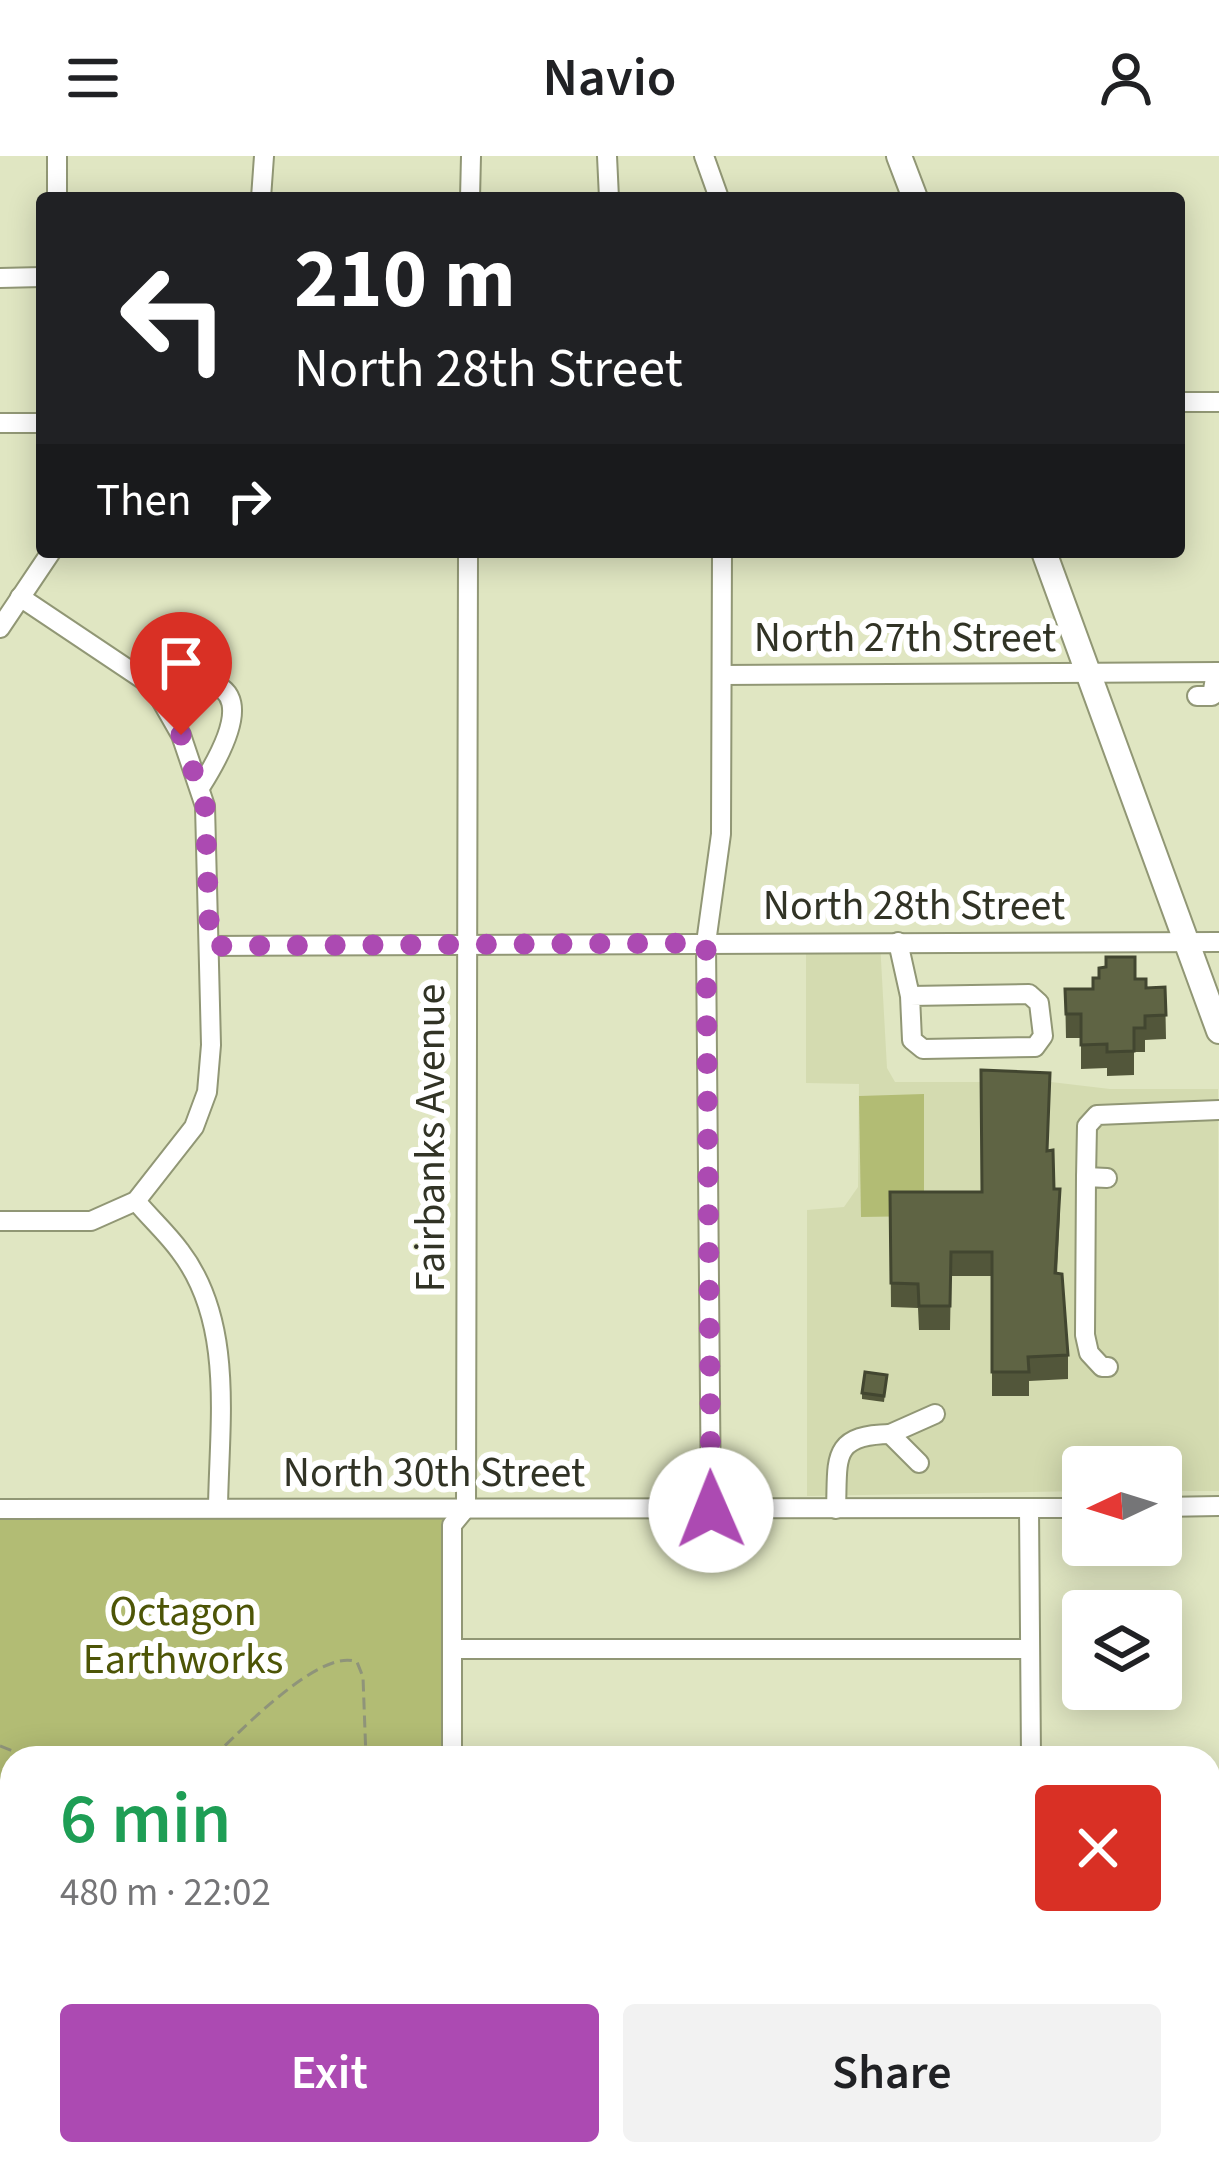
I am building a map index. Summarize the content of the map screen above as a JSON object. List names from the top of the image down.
{
  "streets": {
    "street": [
      "North 27th Street",
      "North 28th Street",
      "Fairbanks Avenue",
      "North 30th Street"
    ]
  },
  "crossings": [
    ["North 28th Street", "Fairbanks Avenue"],
    ["Fairbanks Avenue", "North 30th Street"]
  ],
  "parks": ["Octagon Earthworks"],
  "north": "left",
  "page": {
    "header": "Navio",
    "turn": ["210 m", "North 28th Street"],
    "then": "Then",
    "heading": ["6 min", "480 m · 22:02"],
    "buttons": ["Exit", "Share"]
  }
}
